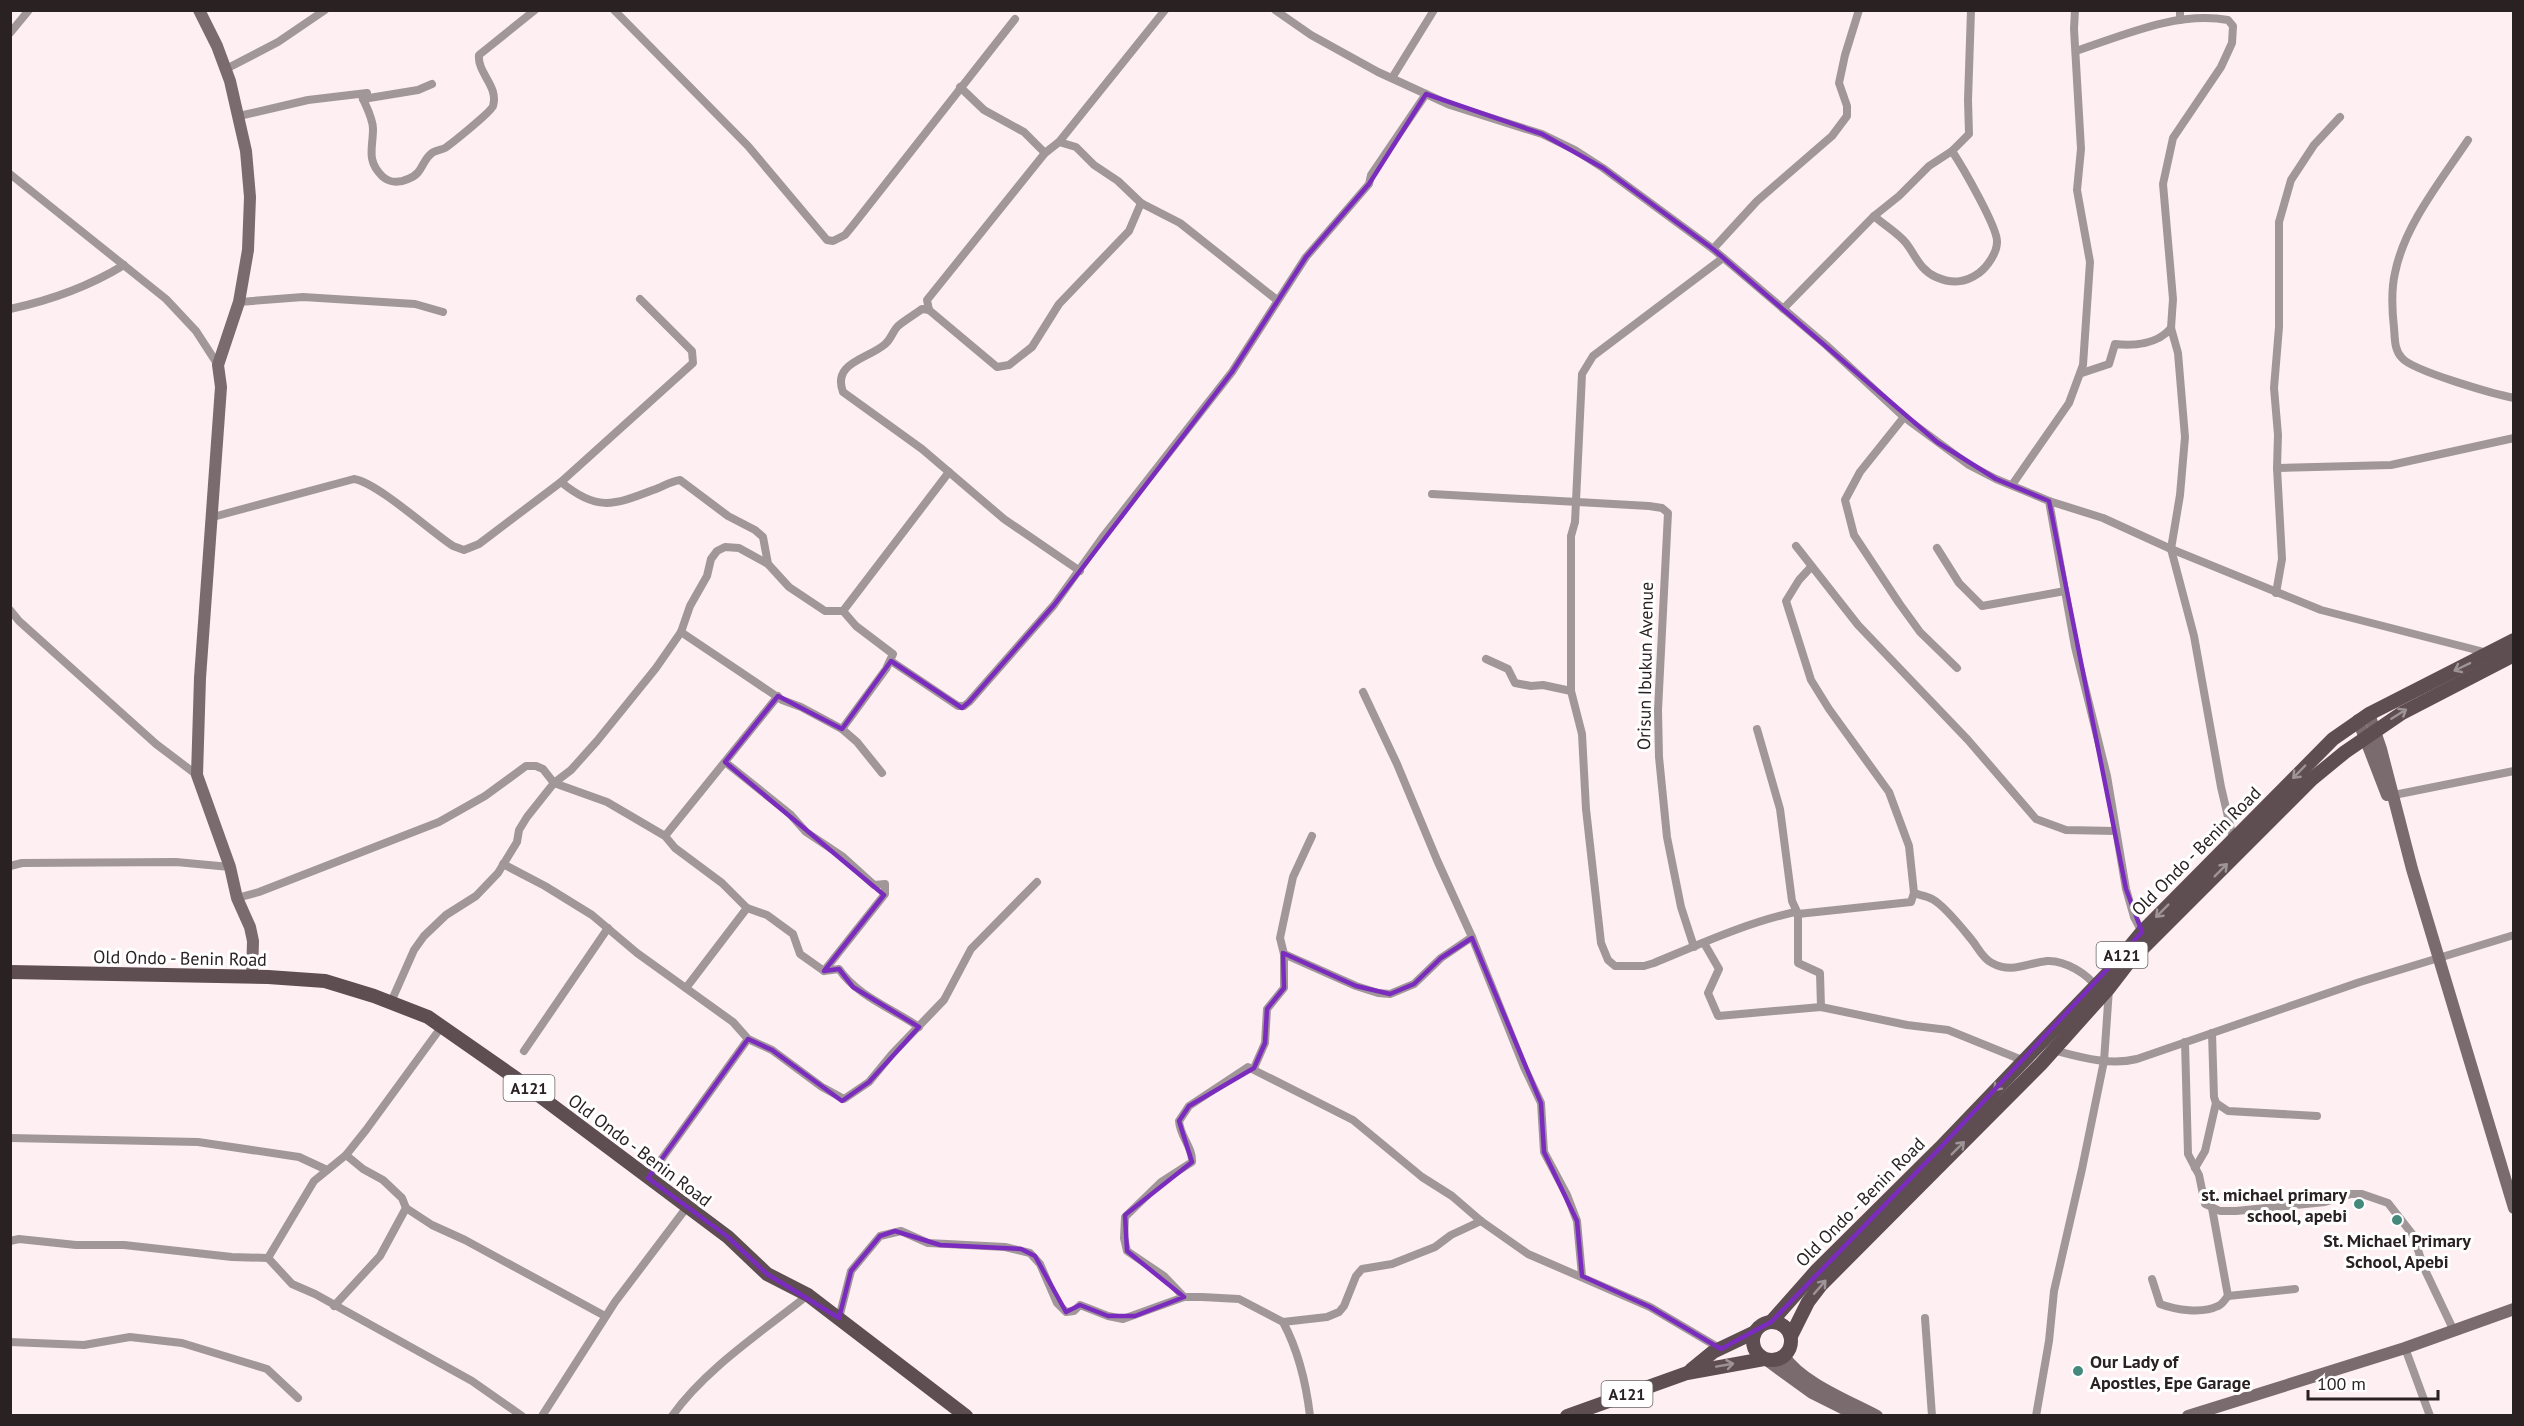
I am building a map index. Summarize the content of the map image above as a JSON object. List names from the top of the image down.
{
  "streets": {
    "main road": ["Old Ondo - Benin Road", "A121"],
    "street": ["Orisun Ibukun Avenue"]
  },
  "places": ["st. michael primary school, apebi", "St. Michael Primary School, Apebi", "Our Lady of Apostles, Epe Garage"],
  "scale_bar": "100 m"
}
